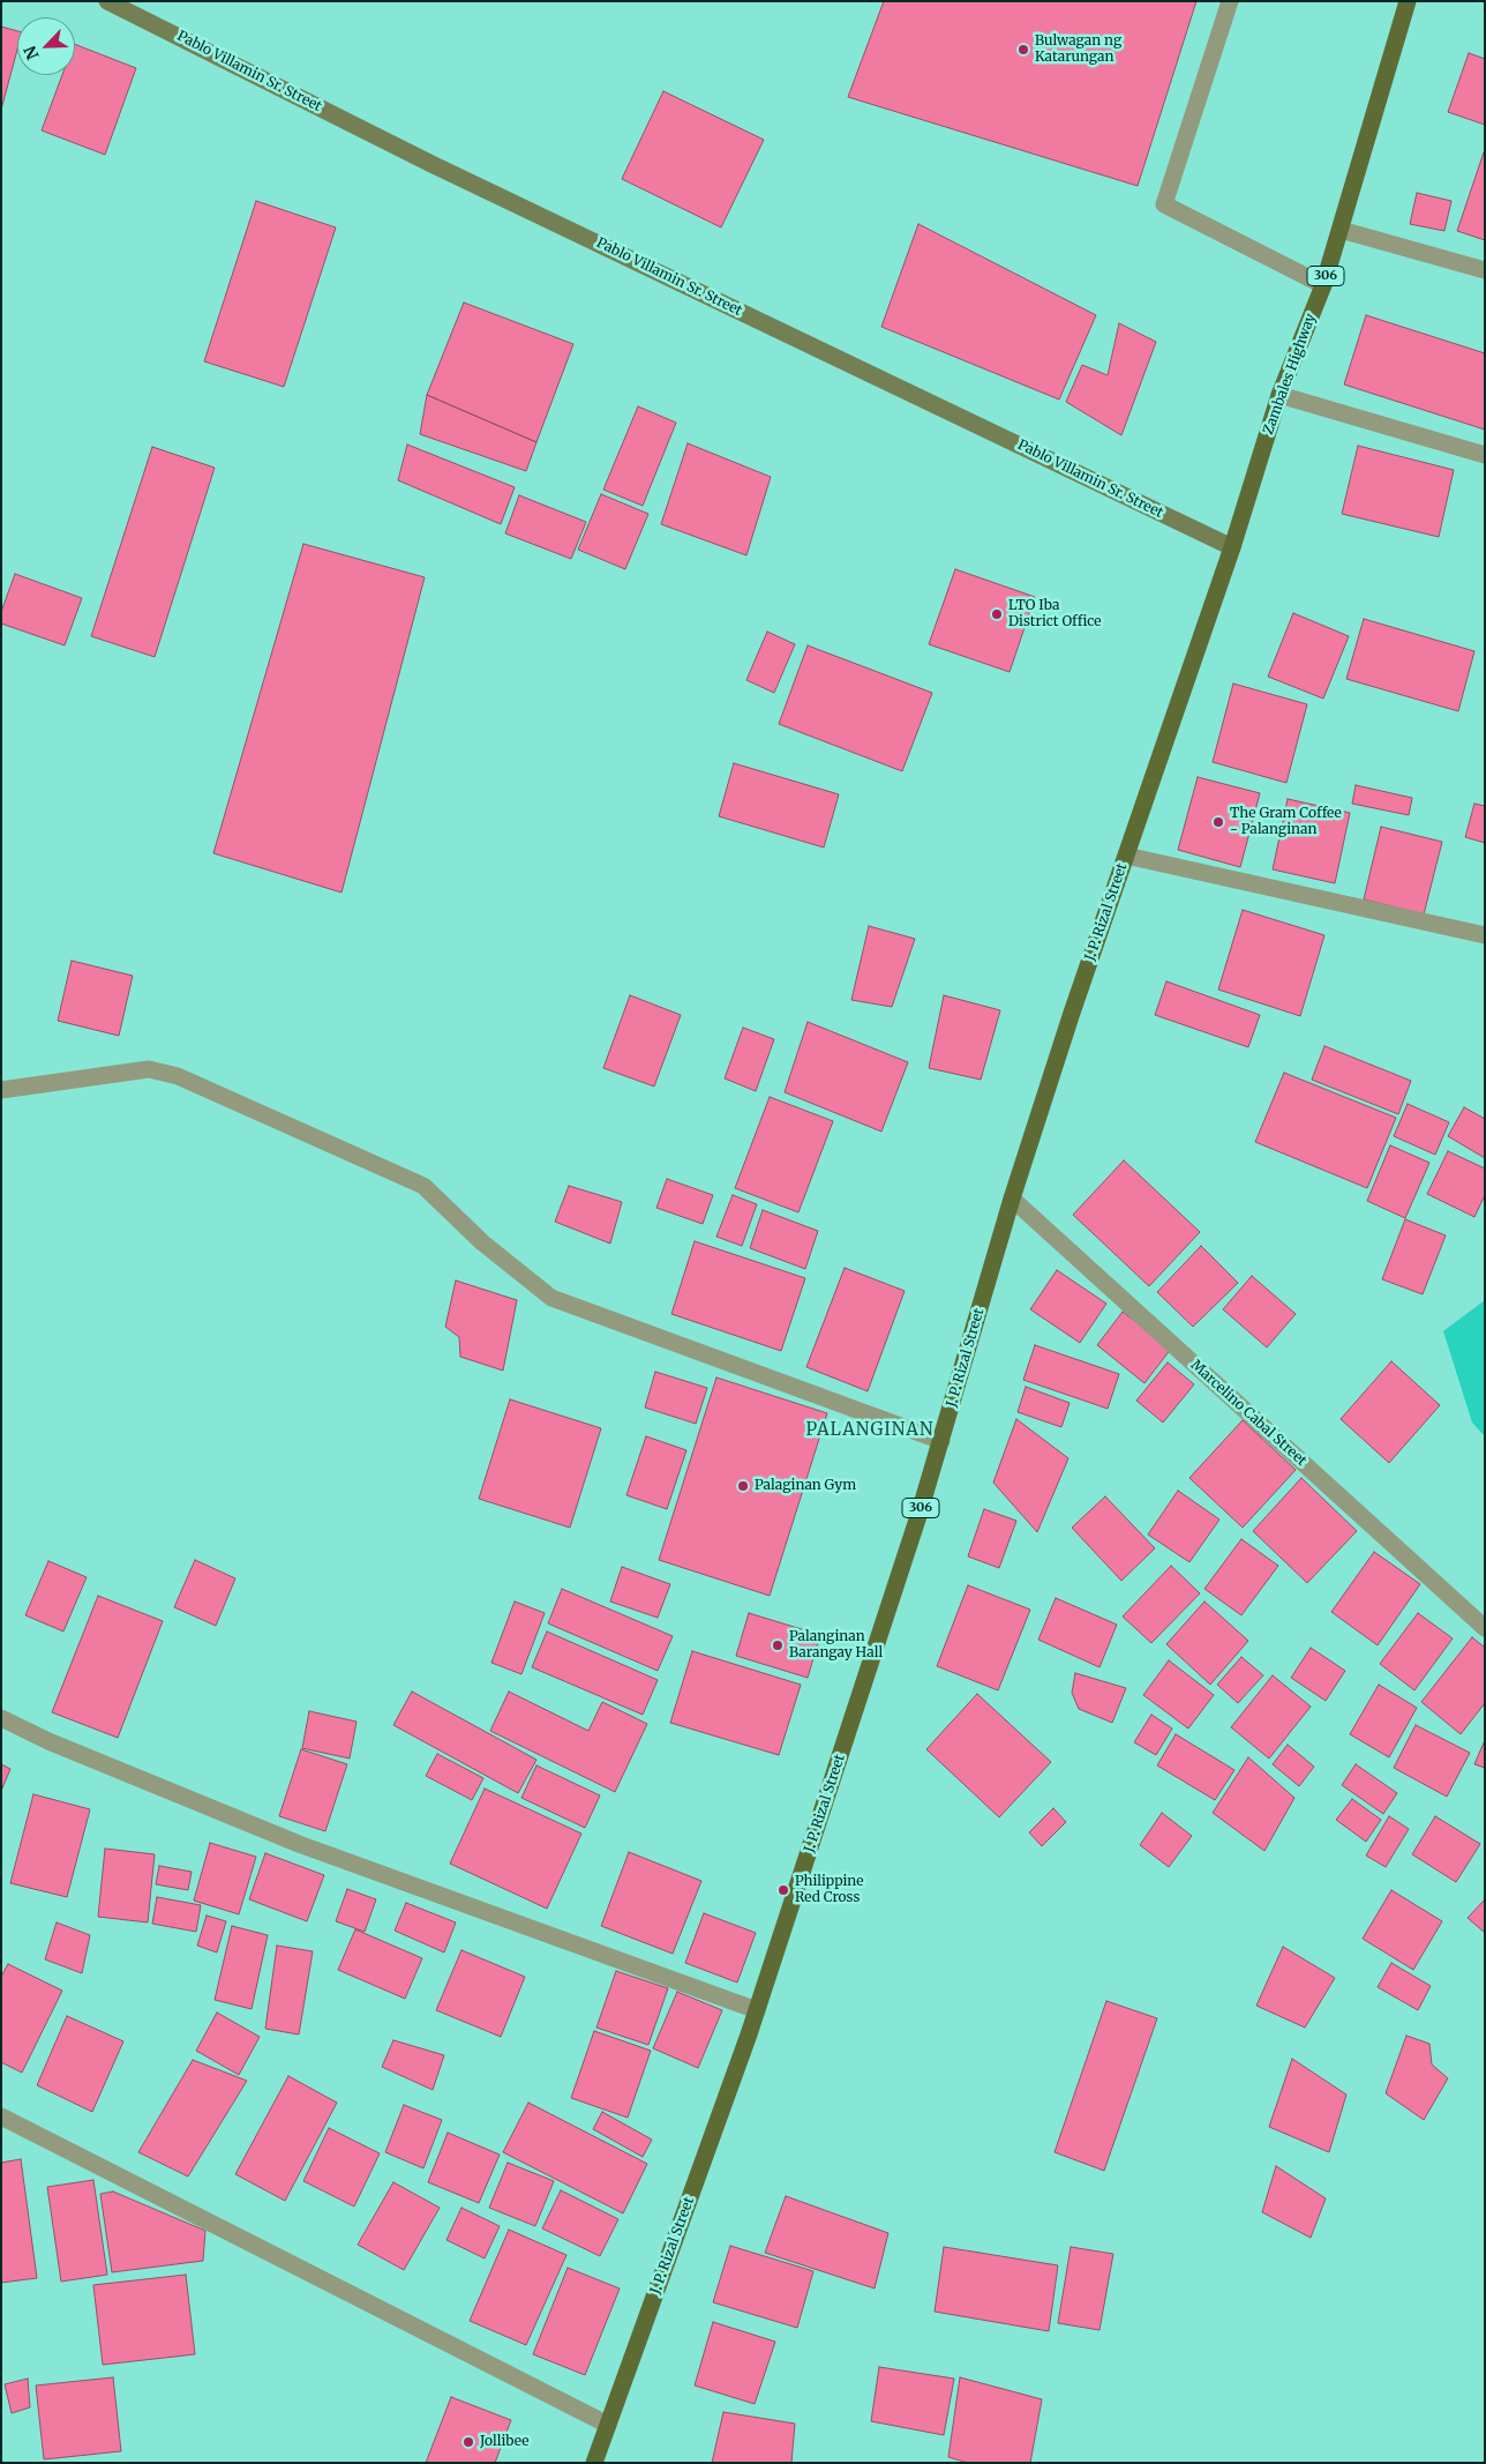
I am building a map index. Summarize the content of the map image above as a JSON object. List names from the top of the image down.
{
  "streets": {
    "main road": ["306", "Zambales Highway", "J. P. Rizal Street"],
    "street": ["Pablo Villamin Sr. Street", "Marcelino Cabal Street"]
  },
  "crossings": [
    ["Pablo Villamin Sr. Street", "Zambales Highway"],
    ["Pablo Villamin Sr. Street", "J. P. Rizal Street"],
    ["Zambales Highway", "J. P. Rizal Street"],
    ["J. P. Rizal Street", "Marcelino Cabal Street"]
  ],
  "districts": ["PALANGINAN"],
  "places": [
    "Bulwagan ng Katarungan",
    "LTO Iba District Office",
    "The Gram Coffee - Palanginan",
    "Palaginan Gym",
    "Palanginan Barangay Hall",
    "Philippine Red Cross",
    "Jollibee"
  ],
  "north": "bottom left"
}
